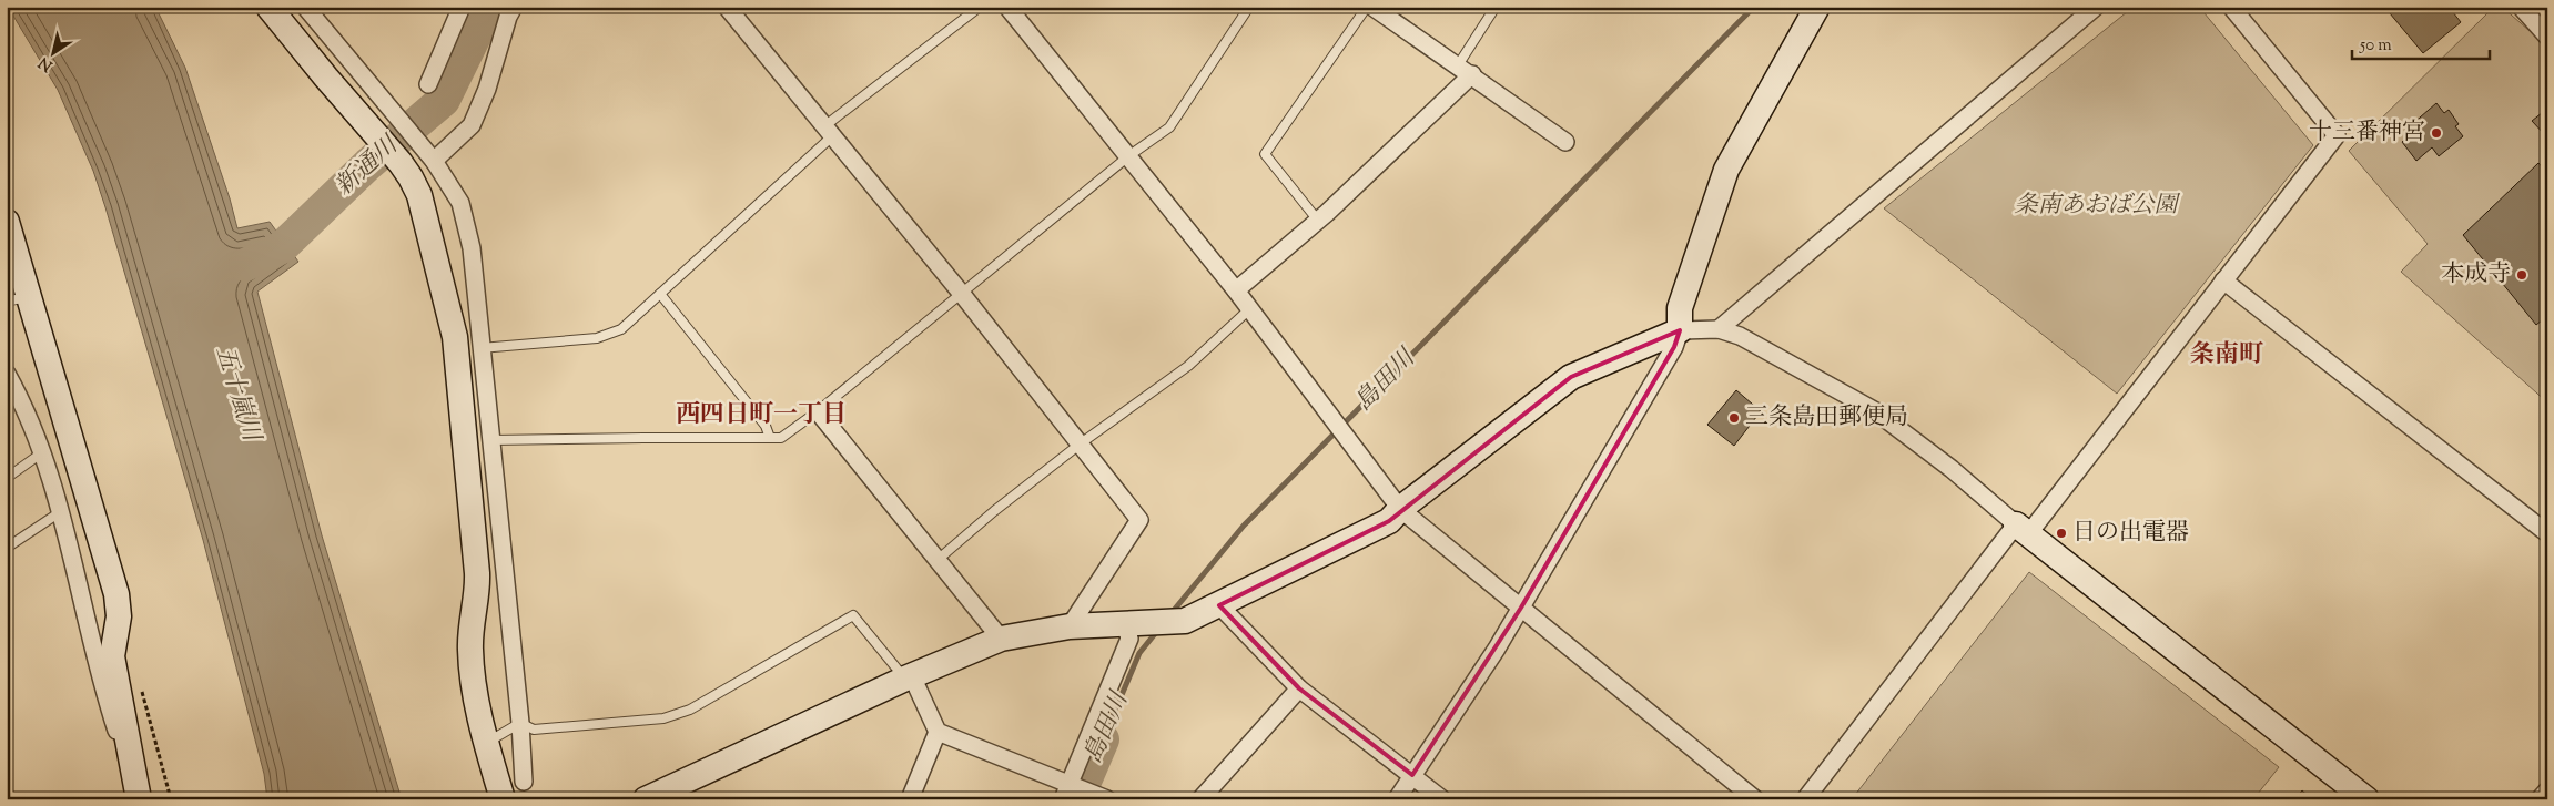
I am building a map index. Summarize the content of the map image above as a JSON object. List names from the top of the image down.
{
  "districts": ["条南町", "西四日町一丁目"],
  "water": ["新通川", "島田川", "五十嵐川"],
  "parks": ["条南あおば公園"],
  "places": [
    "十三番神宮",
    "本成寺",
    "三条島田郵便局",
    "日の出電器"
  ],
  "scale_bar": "50 m",
  "north": "bottom left"
}
